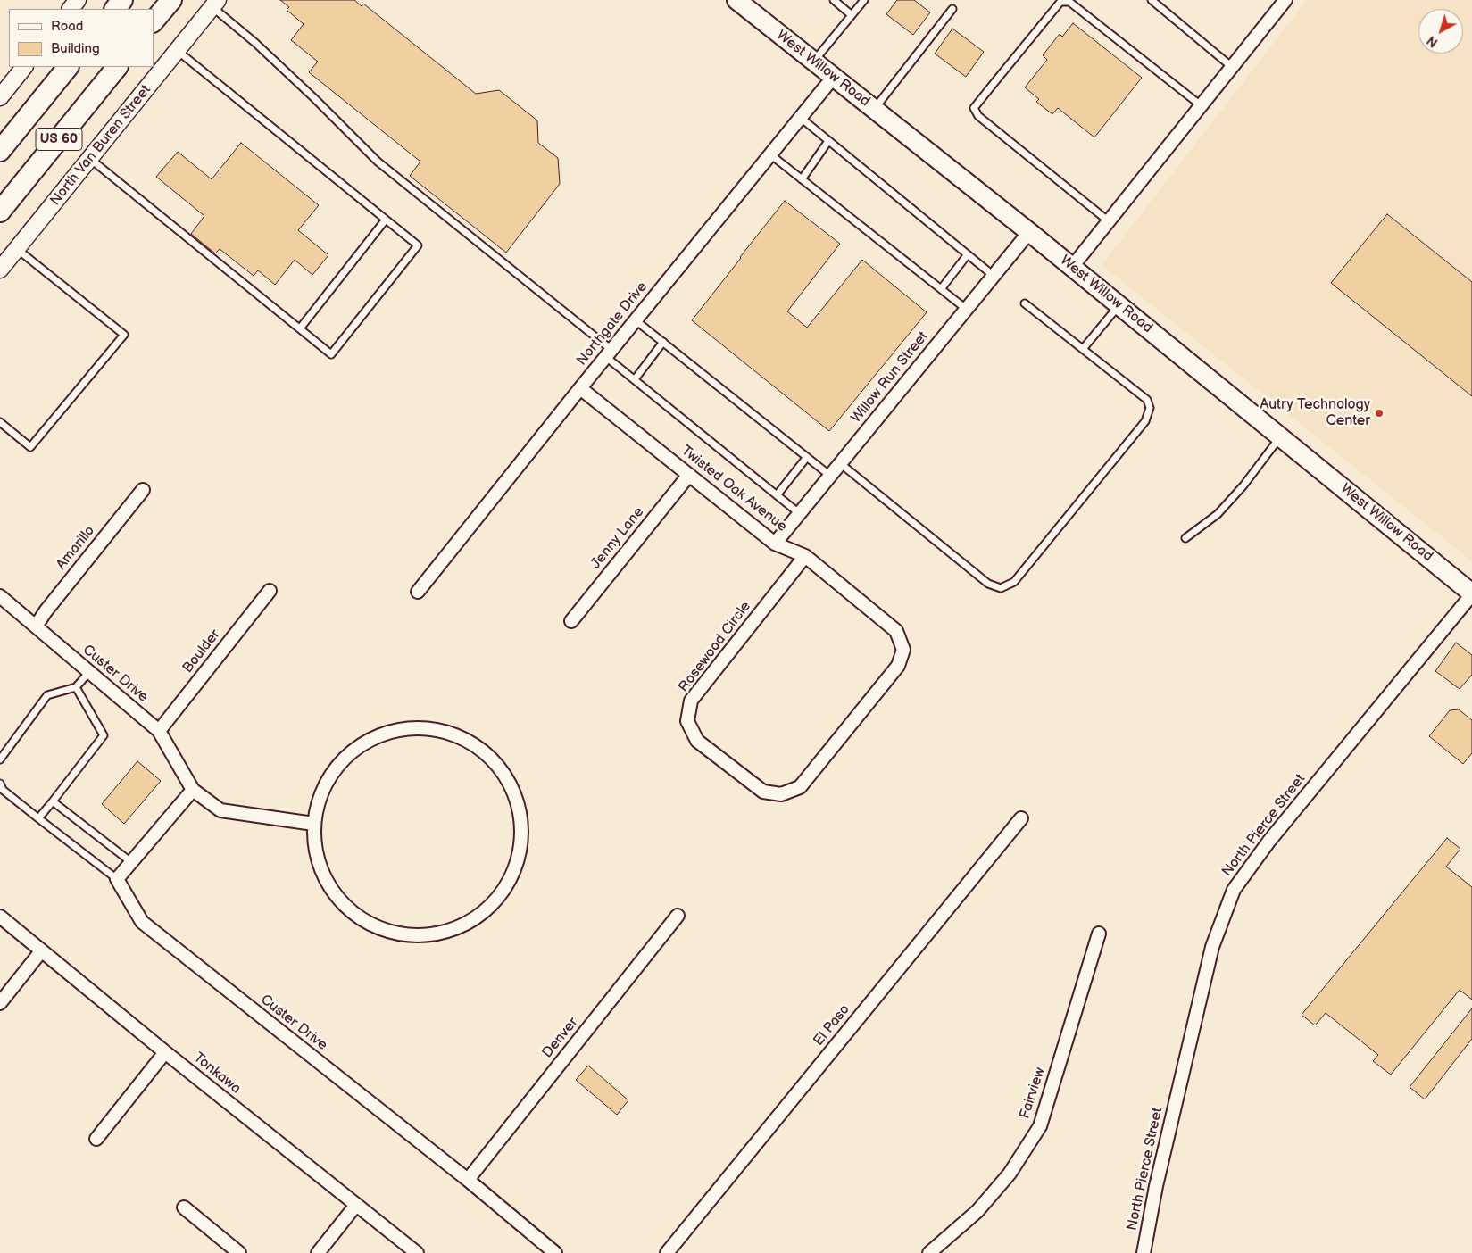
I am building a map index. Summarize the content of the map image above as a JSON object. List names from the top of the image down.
{
  "streets": {
    "main road": ["West Willow Road", "US 60"],
    "street": [
      "North Van Buren Street",
      "Northgate Drive",
      "Willow Run Street",
      "Twisted Oak Avenue",
      "Jenny Lane",
      "Amarillo",
      "Rosewood Circle",
      "Boulder",
      "Custer Drive",
      "North Pierce Street",
      "El Paso",
      "Denver",
      "Tonkawa",
      "Fairview"
    ]
  },
  "crossings": [
    ["West Willow Road", "Northgate Drive"],
    ["West Willow Road", "Willow Run Street"],
    ["West Willow Road", "North Pierce Street"],
    ["Northgate Drive", "Twisted Oak Avenue"],
    ["Willow Run Street", "Twisted Oak Avenue"],
    ["Twisted Oak Avenue", "Jenny Lane"],
    ["Twisted Oak Avenue", "Rosewood Circle"],
    ["Amarillo", "Custer Drive"],
    ["Boulder", "Custer Drive"],
    ["Custer Drive", "Denver"]
  ],
  "places": ["Autry Technology Center"],
  "legend": ["Road", "Building"],
  "north": "bottom left"
}
